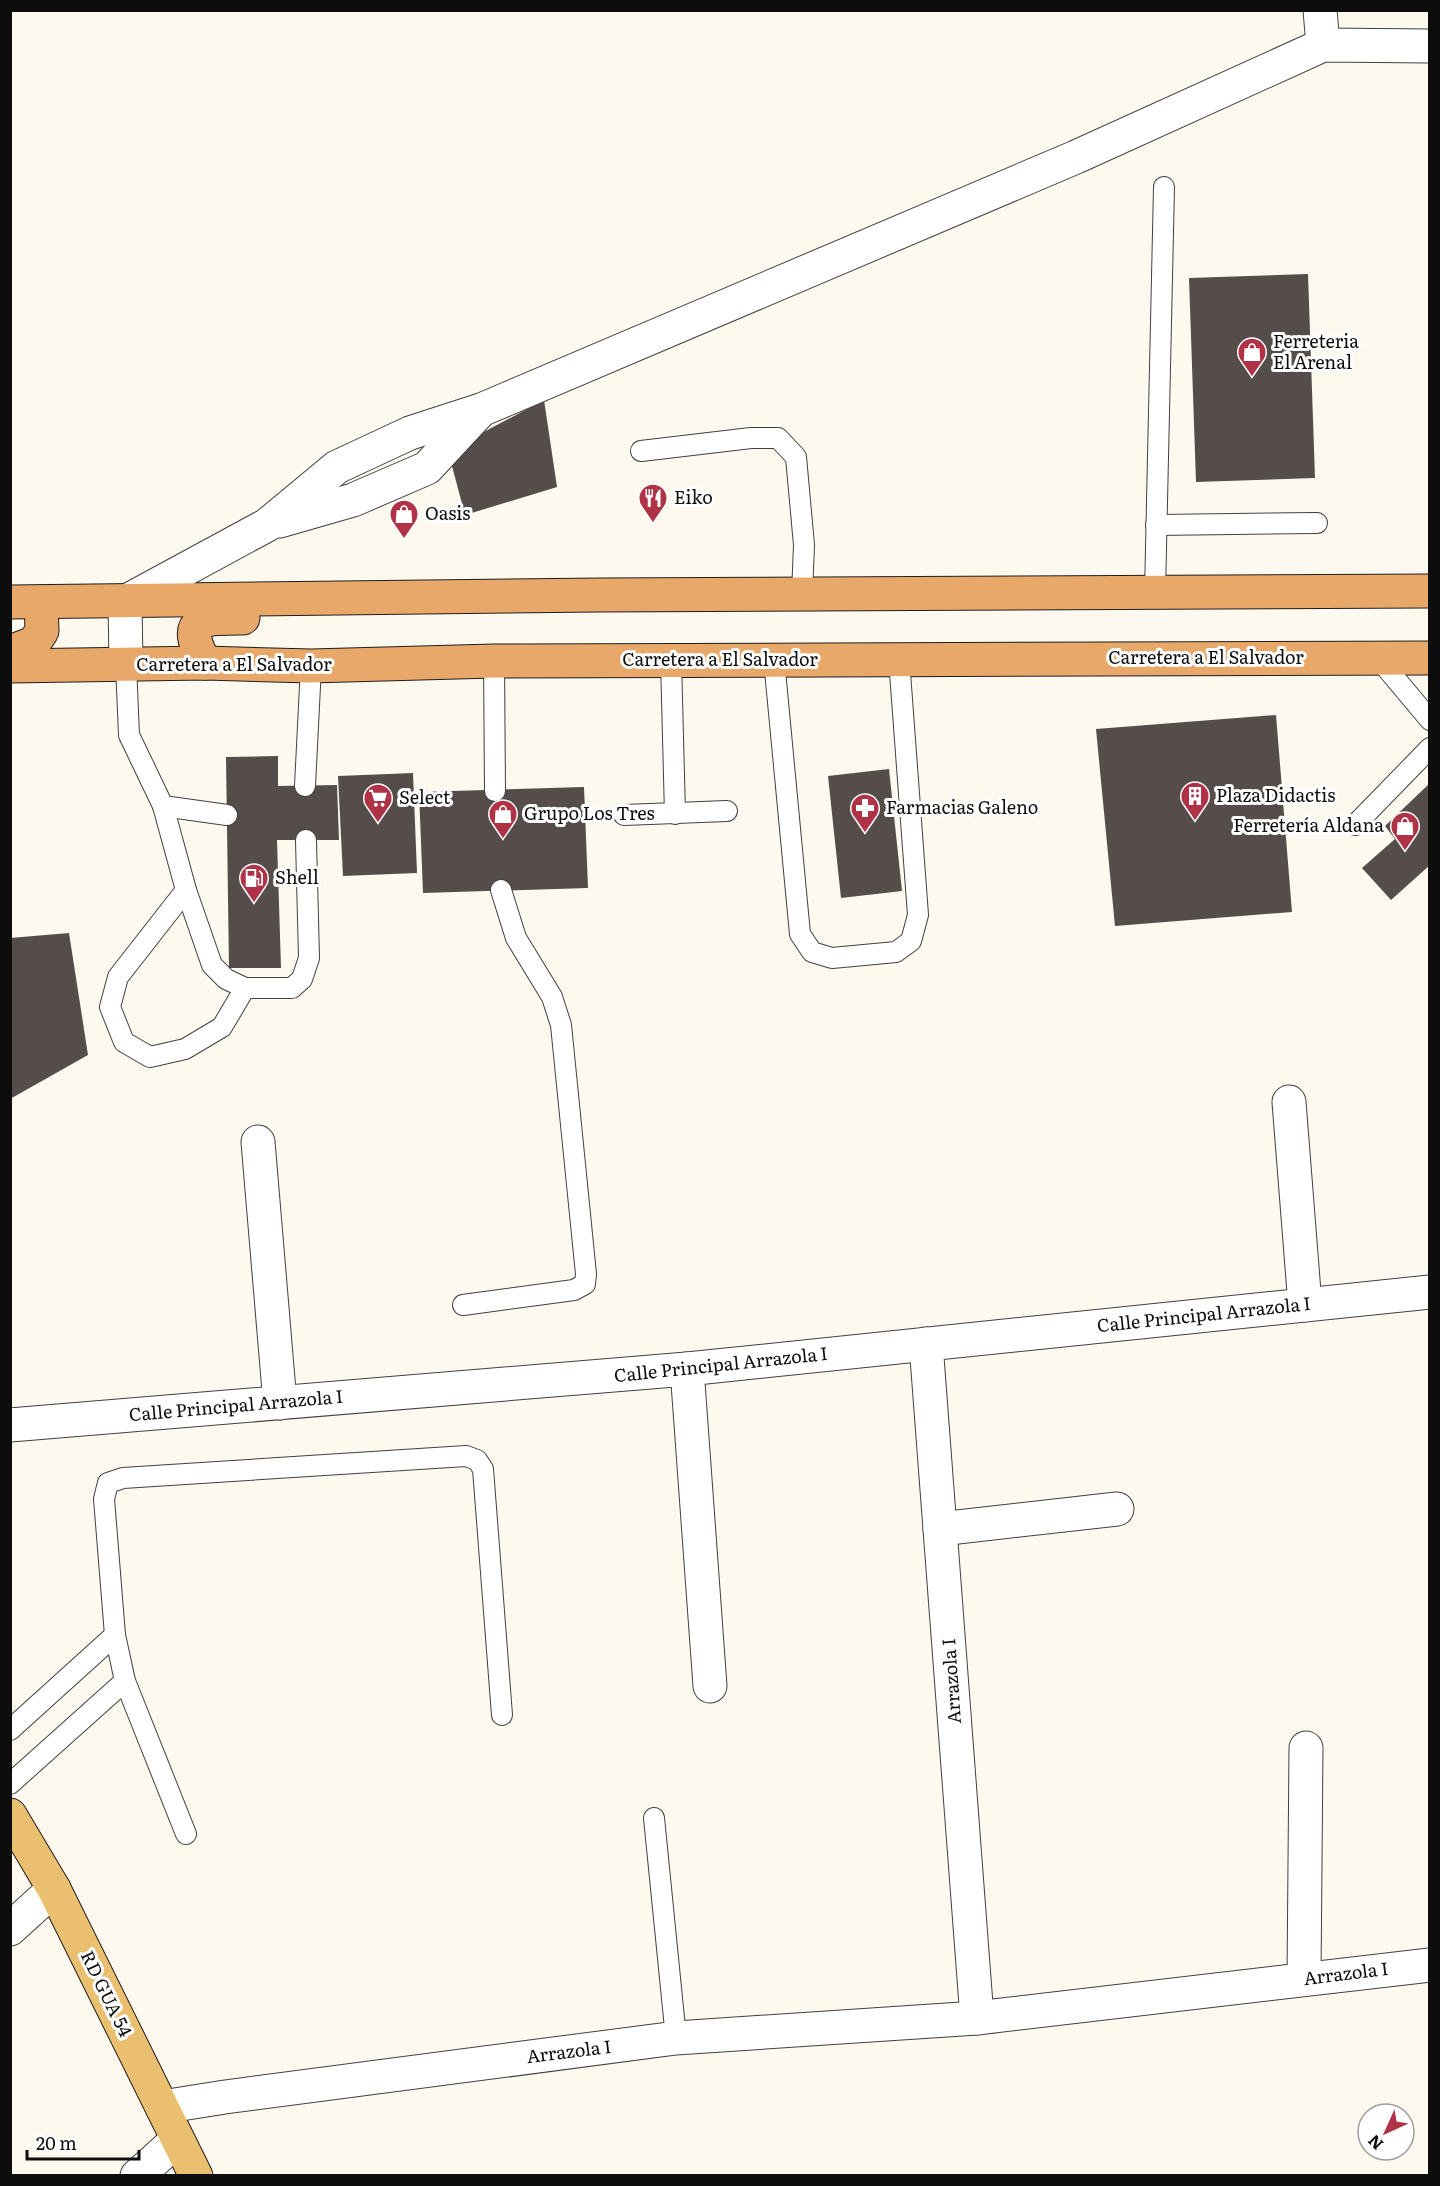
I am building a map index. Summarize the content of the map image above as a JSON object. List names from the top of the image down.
{
  "streets": {
    "highway": ["Carretera a El Salvador"],
    "main road": ["RD GUA 54"],
    "street": ["Calle Principal Arrazola I", "Arrazola I"]
  },
  "crossings": [
    ["Calle Principal Arrazola I", "Arrazola I"],
    ["Arrazola I", "RD GUA 54"]
  ],
  "places": {
    "shop": [
      "Ferreteria El Arenal",
      "Oasis",
      "Grupo Los Tres",
      "Ferretería Aldana"
    ],
    "restaurant": ["Eiko"],
    "building": ["Plaza Didactis"],
    "supermarket": ["Select"],
    "pharmacy": ["Farmacias Galeno"],
    "fuel station": ["Shell"]
  },
  "scale_bar": "20 m",
  "north": "bottom left"
}
